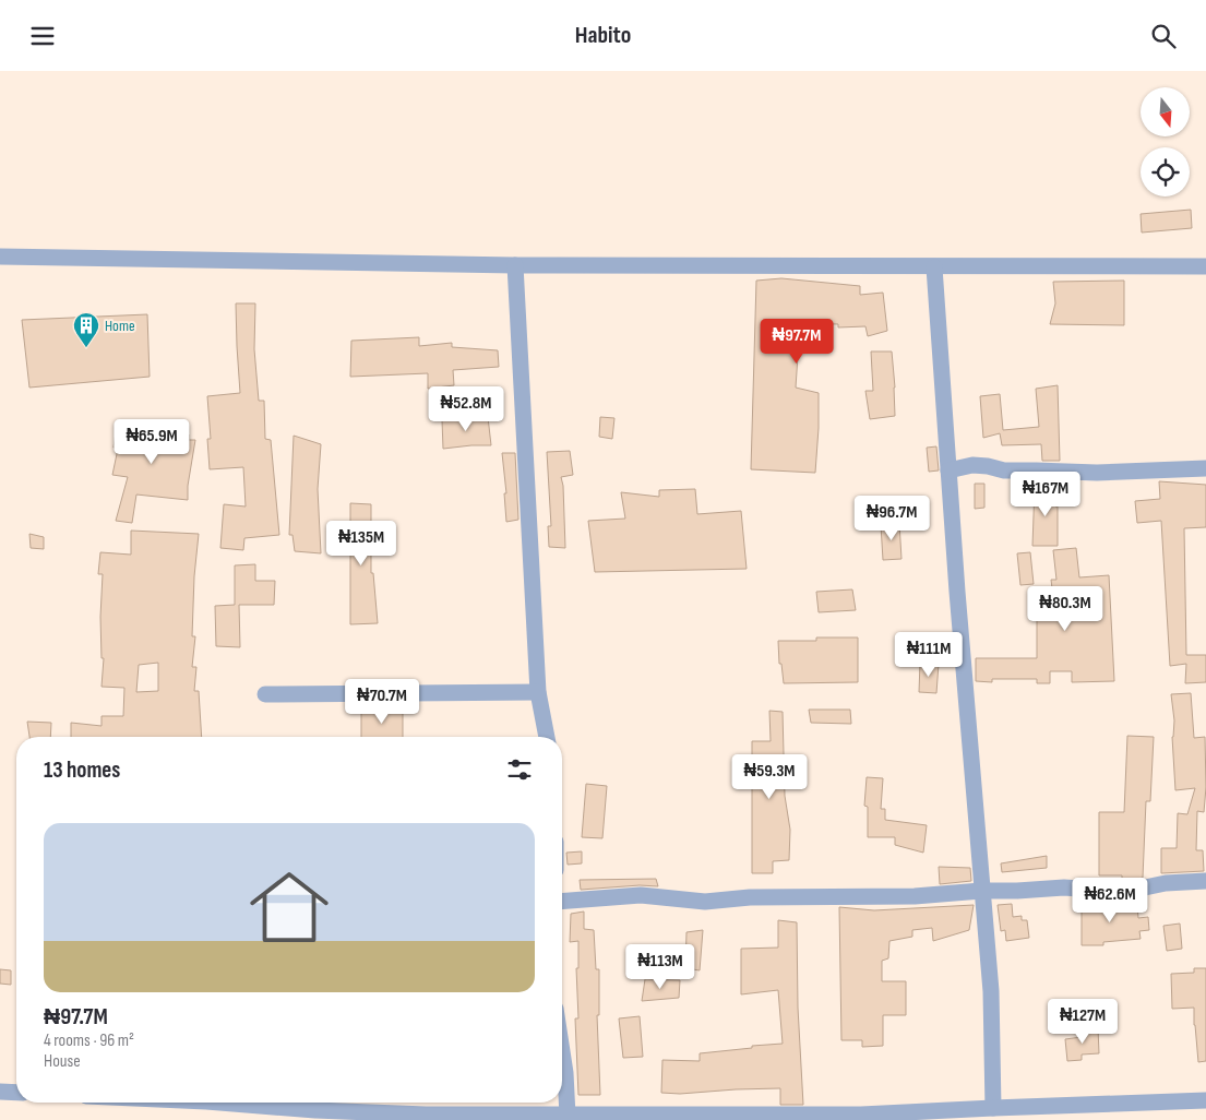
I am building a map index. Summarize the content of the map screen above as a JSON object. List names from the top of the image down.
{
  "places": {
    "building": ["Home"]
  },
  "north": "bottom",
  "page": {
    "header": "Habito",
    "price": [
      "₦97.7M",
      "₦52.8M",
      "₦65.9M",
      "₦167M",
      "₦96.7M",
      "₦135M",
      "₦80.3M",
      "₦111M",
      "₦70.7M",
      "₦59.3M",
      "₦62.6M",
      "₦113M",
      "₦127M"
    ],
    "heading": "13 homes",
    "list": [
      {
        "name": "₦97.7M",
        "note": "4 rooms · 96 m² · House"
      }
    ]
  }
}
